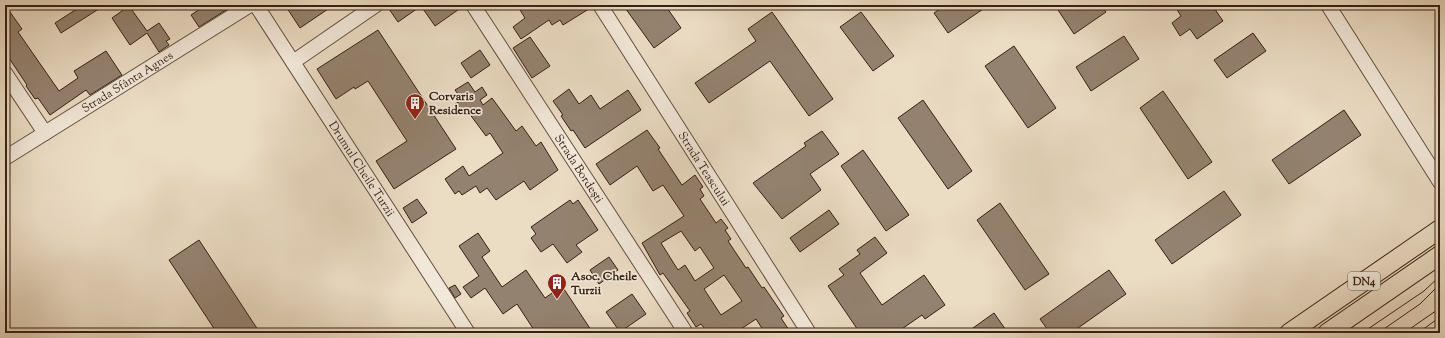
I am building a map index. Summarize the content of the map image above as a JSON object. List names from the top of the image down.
{
  "streets": {
    "main road": ["DN4"],
    "street": [
      "Strada Sfânta Agnes",
      "Drumul Cheile Turzii",
      "Strada Bordești",
      "Strada Teascului"
    ]
  },
  "places": {
    "building": ["Corvaris Residence", "Asoc. Cheile Turzii"]
  }
}
